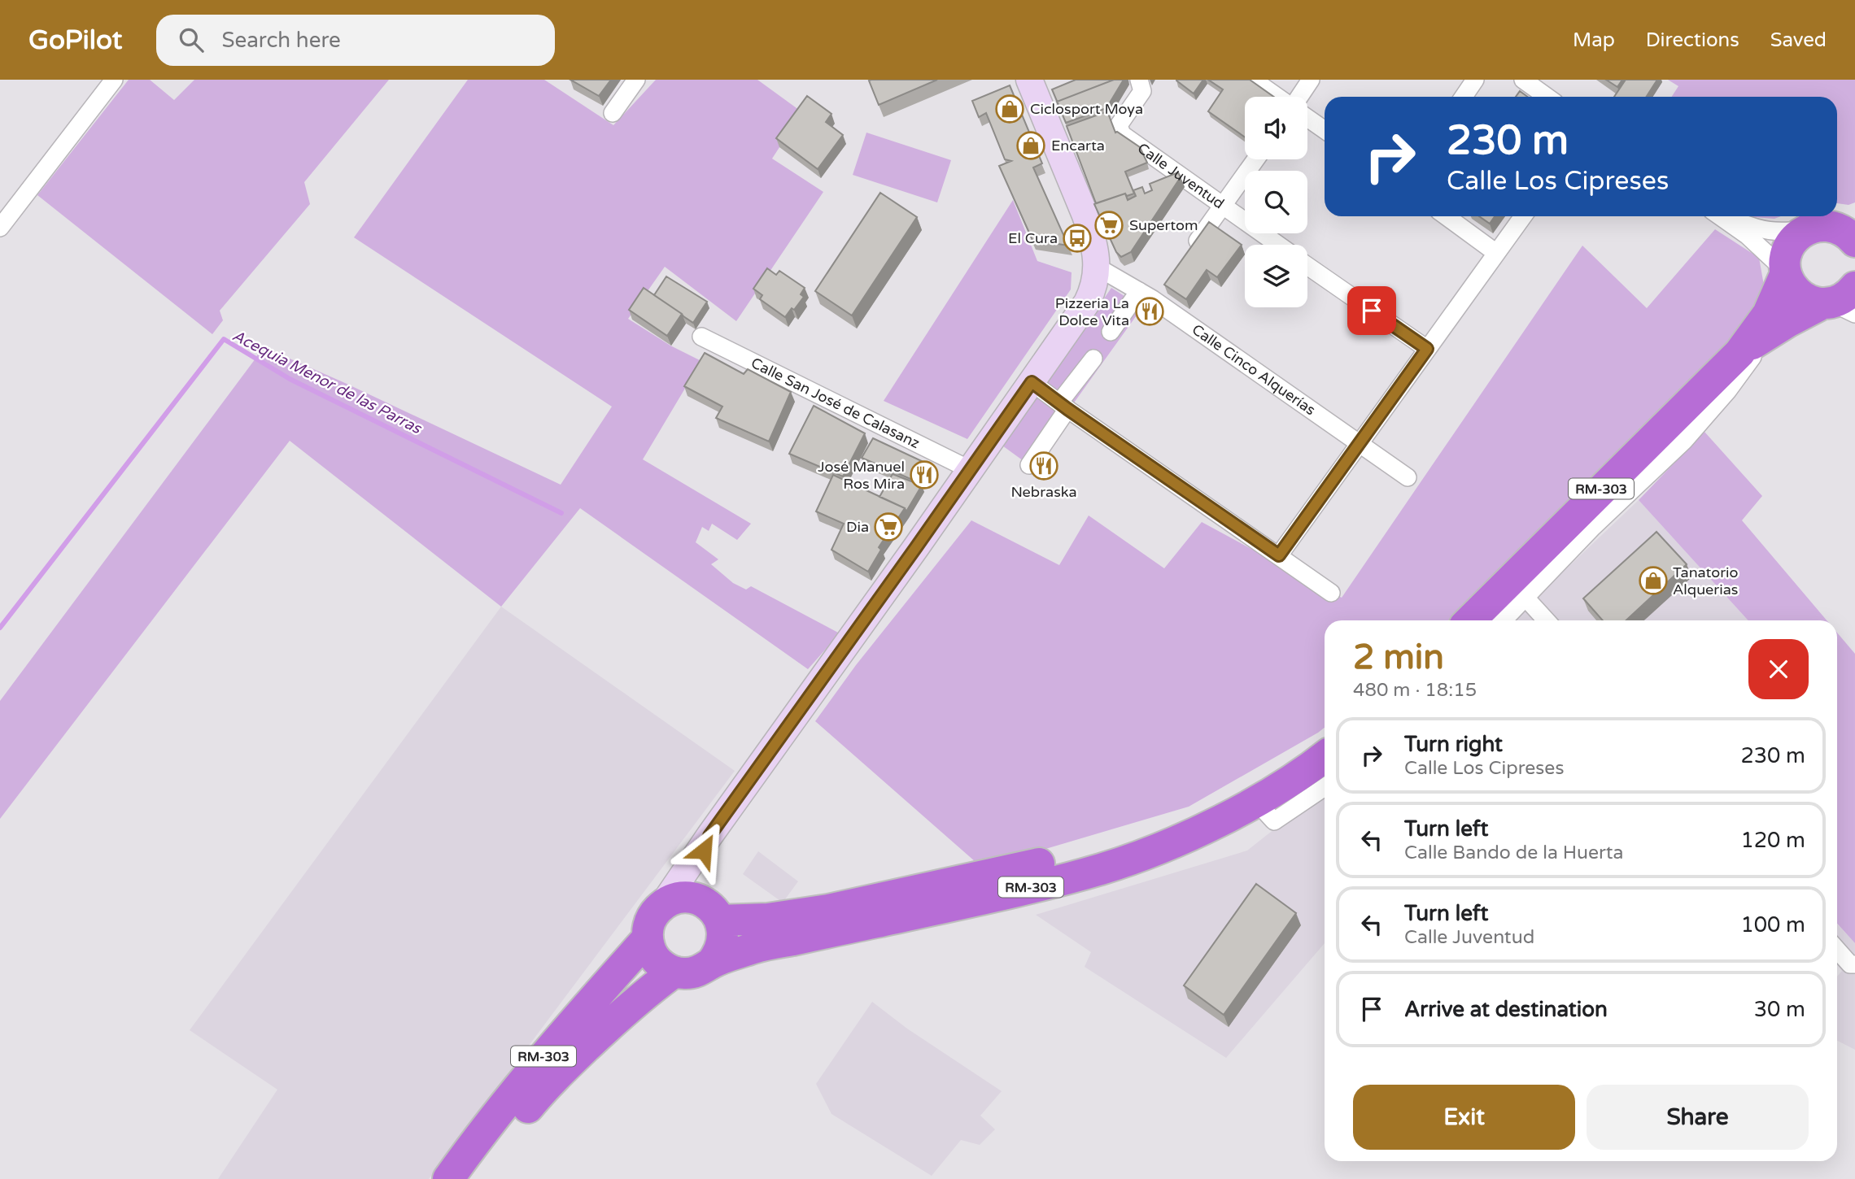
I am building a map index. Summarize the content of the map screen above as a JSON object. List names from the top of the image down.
{
  "streets": {
    "highway": ["RM-303"],
    "street": ["Calle Juventud", "Calle Cinco Alquerías", "Calle San José de Calasanz"]
  },
  "water": ["Acequia Menor de las Parras"],
  "places": {
    "shop": ["Ciclosport Moya", "Encarta", "Tanatorio Alquerias"],
    "supermarket": ["Supertom", "Dia"],
    "bus stop": ["El Cura"],
    "restaurant": ["Pizzeria La Dolce Vita", "Nebraska", "José Manuel Ros Mira"]
  },
  "page": {
    "header": "GoPilot",
    "search": "Search here",
    "nav": ["Map", "Directions", "Saved"],
    "turn": ["230 m", "Calle Los Cipreses"],
    "heading": ["2 min", "480 m · 18:15"],
    "list": [
      {
        "name": "Turn right",
        "note": "Calle Los Cipreses",
        "value": "230 m"
      },
      {
        "name": "Turn left",
        "note": "Calle Bando de la Huerta",
        "value": "120 m"
      },
      {
        "name": "Turn left",
        "note": "Calle Juventud",
        "value": "100 m"
      },
      {
        "name": "Arrive at destination",
        "value": "30 m"
      }
    ],
    "buttons": ["Exit", "Share"]
  }
}
